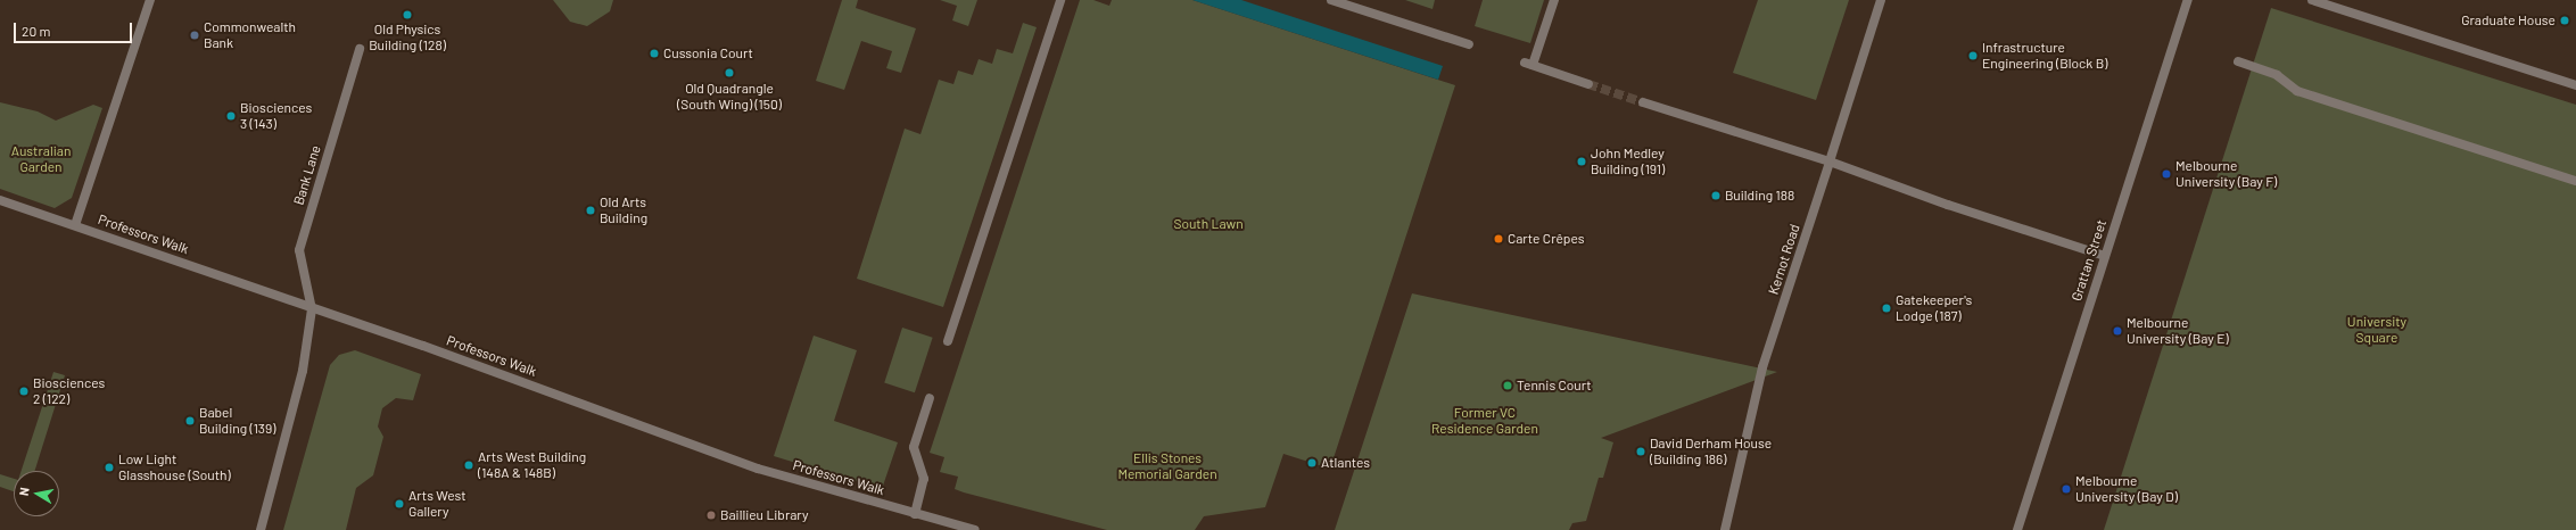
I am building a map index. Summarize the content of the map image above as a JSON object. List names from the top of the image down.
{
  "streets": {
    "street": [
      "Bank Lane",
      "Professors Walk",
      "Kernot Road",
      "Grattan Street"
    ]
  },
  "crossings": [
    ["Bank Lane", "Professors Walk"]
  ],
  "parks": [
    "Australian Garden",
    "South Lawn",
    "University Square",
    "Former VC Residence Garden",
    "Ellis Stones Memorial Garden"
  ],
  "places": [
    "Old Physics Building (128)",
    "Graduate House",
    "Commonwealth Bank",
    "Cussonia Court",
    "Infrastructure Engineering (Block B)",
    "Old Quadrangle (South Wing) (150)",
    "Biosciences 3 (143)",
    "John Medley Building (191)",
    "Melbourne University (Bay F)",
    "Building 188",
    "Old Arts Building",
    "Carte Crêpes",
    "Gatekeeper's Lodge (187)",
    "Melbourne University (Bay E)",
    "Tennis Court",
    "Biosciences 2 (122)",
    "Babel Building (139)",
    "David Derham House (Building 186)",
    "Atlantes",
    "Arts West Building (148A & 148B)",
    "Low Light Glasshouse (South)",
    "Melbourne University (Bay D)",
    "Arts West Gallery",
    "Baillieu Library"
  ],
  "scale_bar": "20 m",
  "north": "left"
}
